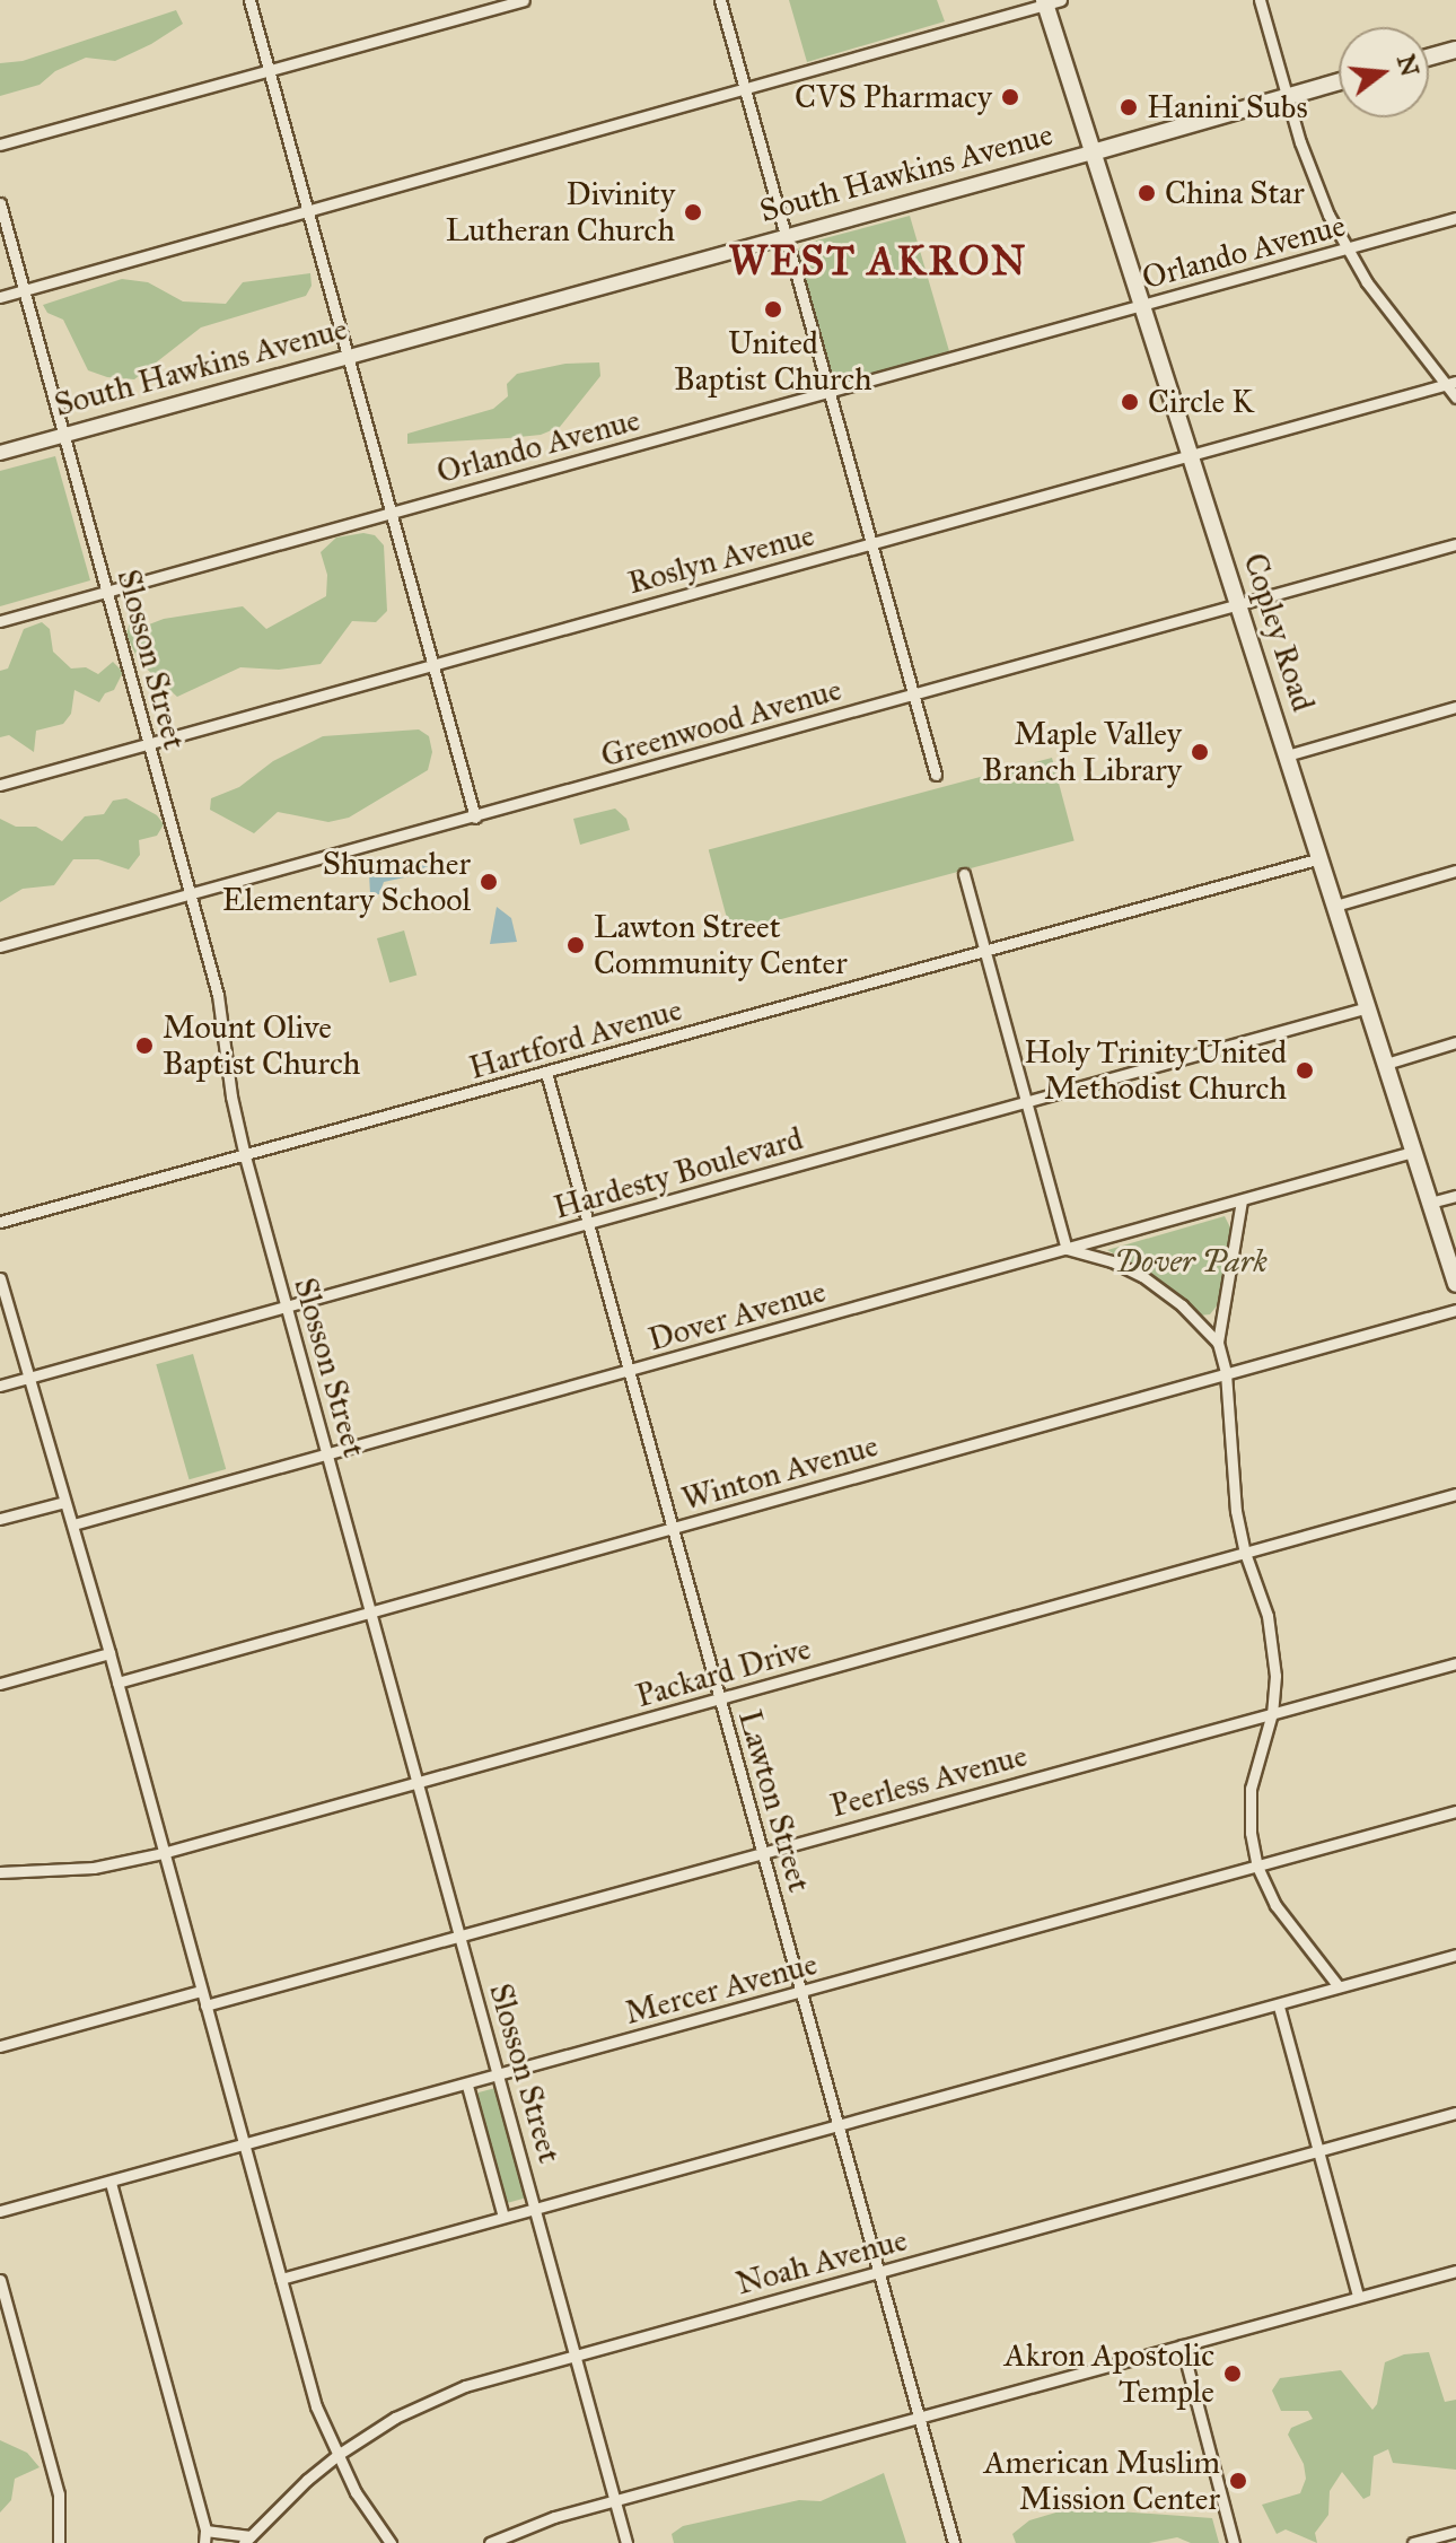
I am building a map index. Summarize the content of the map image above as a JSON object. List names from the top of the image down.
{
  "streets": {
    "main road": ["South Hawkins Avenue", "Copley Road"],
    "street": [
      "Orlando Avenue",
      "Roslyn Avenue",
      "Slosson Street",
      "Greenwood Avenue",
      "Hartford Avenue",
      "Hardesty Boulevard",
      "Dover Avenue",
      "Winton Avenue",
      "Packard Drive",
      "Peerless Avenue",
      "Lawton Street",
      "Mercer Avenue",
      "Noah Avenue"
    ]
  },
  "crossings": [
    ["South Hawkins Avenue", "Copley Road"],
    ["South Hawkins Avenue", "Slosson Street"],
    ["Orlando Avenue", "Copley Road"],
    ["Orlando Avenue", "Slosson Street"],
    ["Roslyn Avenue", "Copley Road"],
    ["Roslyn Avenue", "Slosson Street"],
    ["Copley Road", "Greenwood Avenue"],
    ["Copley Road", "Hartford Avenue"],
    ["Copley Road", "Hardesty Boulevard"],
    ["Copley Road", "Dover Avenue"],
    ["Slosson Street", "Greenwood Avenue"],
    ["Slosson Street", "Hartford Avenue"],
    ["Slosson Street", "Hardesty Boulevard"],
    ["Slosson Street", "Dover Avenue"],
    ["Slosson Street", "Winton Avenue"],
    ["Slosson Street", "Packard Drive"],
    ["Slosson Street", "Peerless Avenue"],
    ["Slosson Street", "Mercer Avenue"],
    ["Slosson Street", "Noah Avenue"],
    ["Hartford Avenue", "Lawton Street"],
    ["Hardesty Boulevard", "Lawton Street"],
    ["Dover Avenue", "Lawton Street"],
    ["Winton Avenue", "Lawton Street"],
    ["Packard Drive", "Lawton Street"],
    ["Peerless Avenue", "Lawton Street"],
    ["Lawton Street", "Mercer Avenue"],
    ["Lawton Street", "Noah Avenue"]
  ],
  "districts": ["WEST AKRON"],
  "parks": ["Dover Park"],
  "places": [
    "CVS Pharmacy",
    "Hanini Subs",
    "China Star",
    "Divinity Lutheran Church",
    "United Baptist Church",
    "Circle K",
    "Maple Valley Branch Library",
    "Shumacher Elementary School",
    "Lawton Street Community Center",
    "Mount Olive Baptist Church",
    "Holy Trinity United Methodist Church",
    "Akron Apostolic Temple",
    "American Muslim Mission Center"
  ],
  "north": "right"
}
